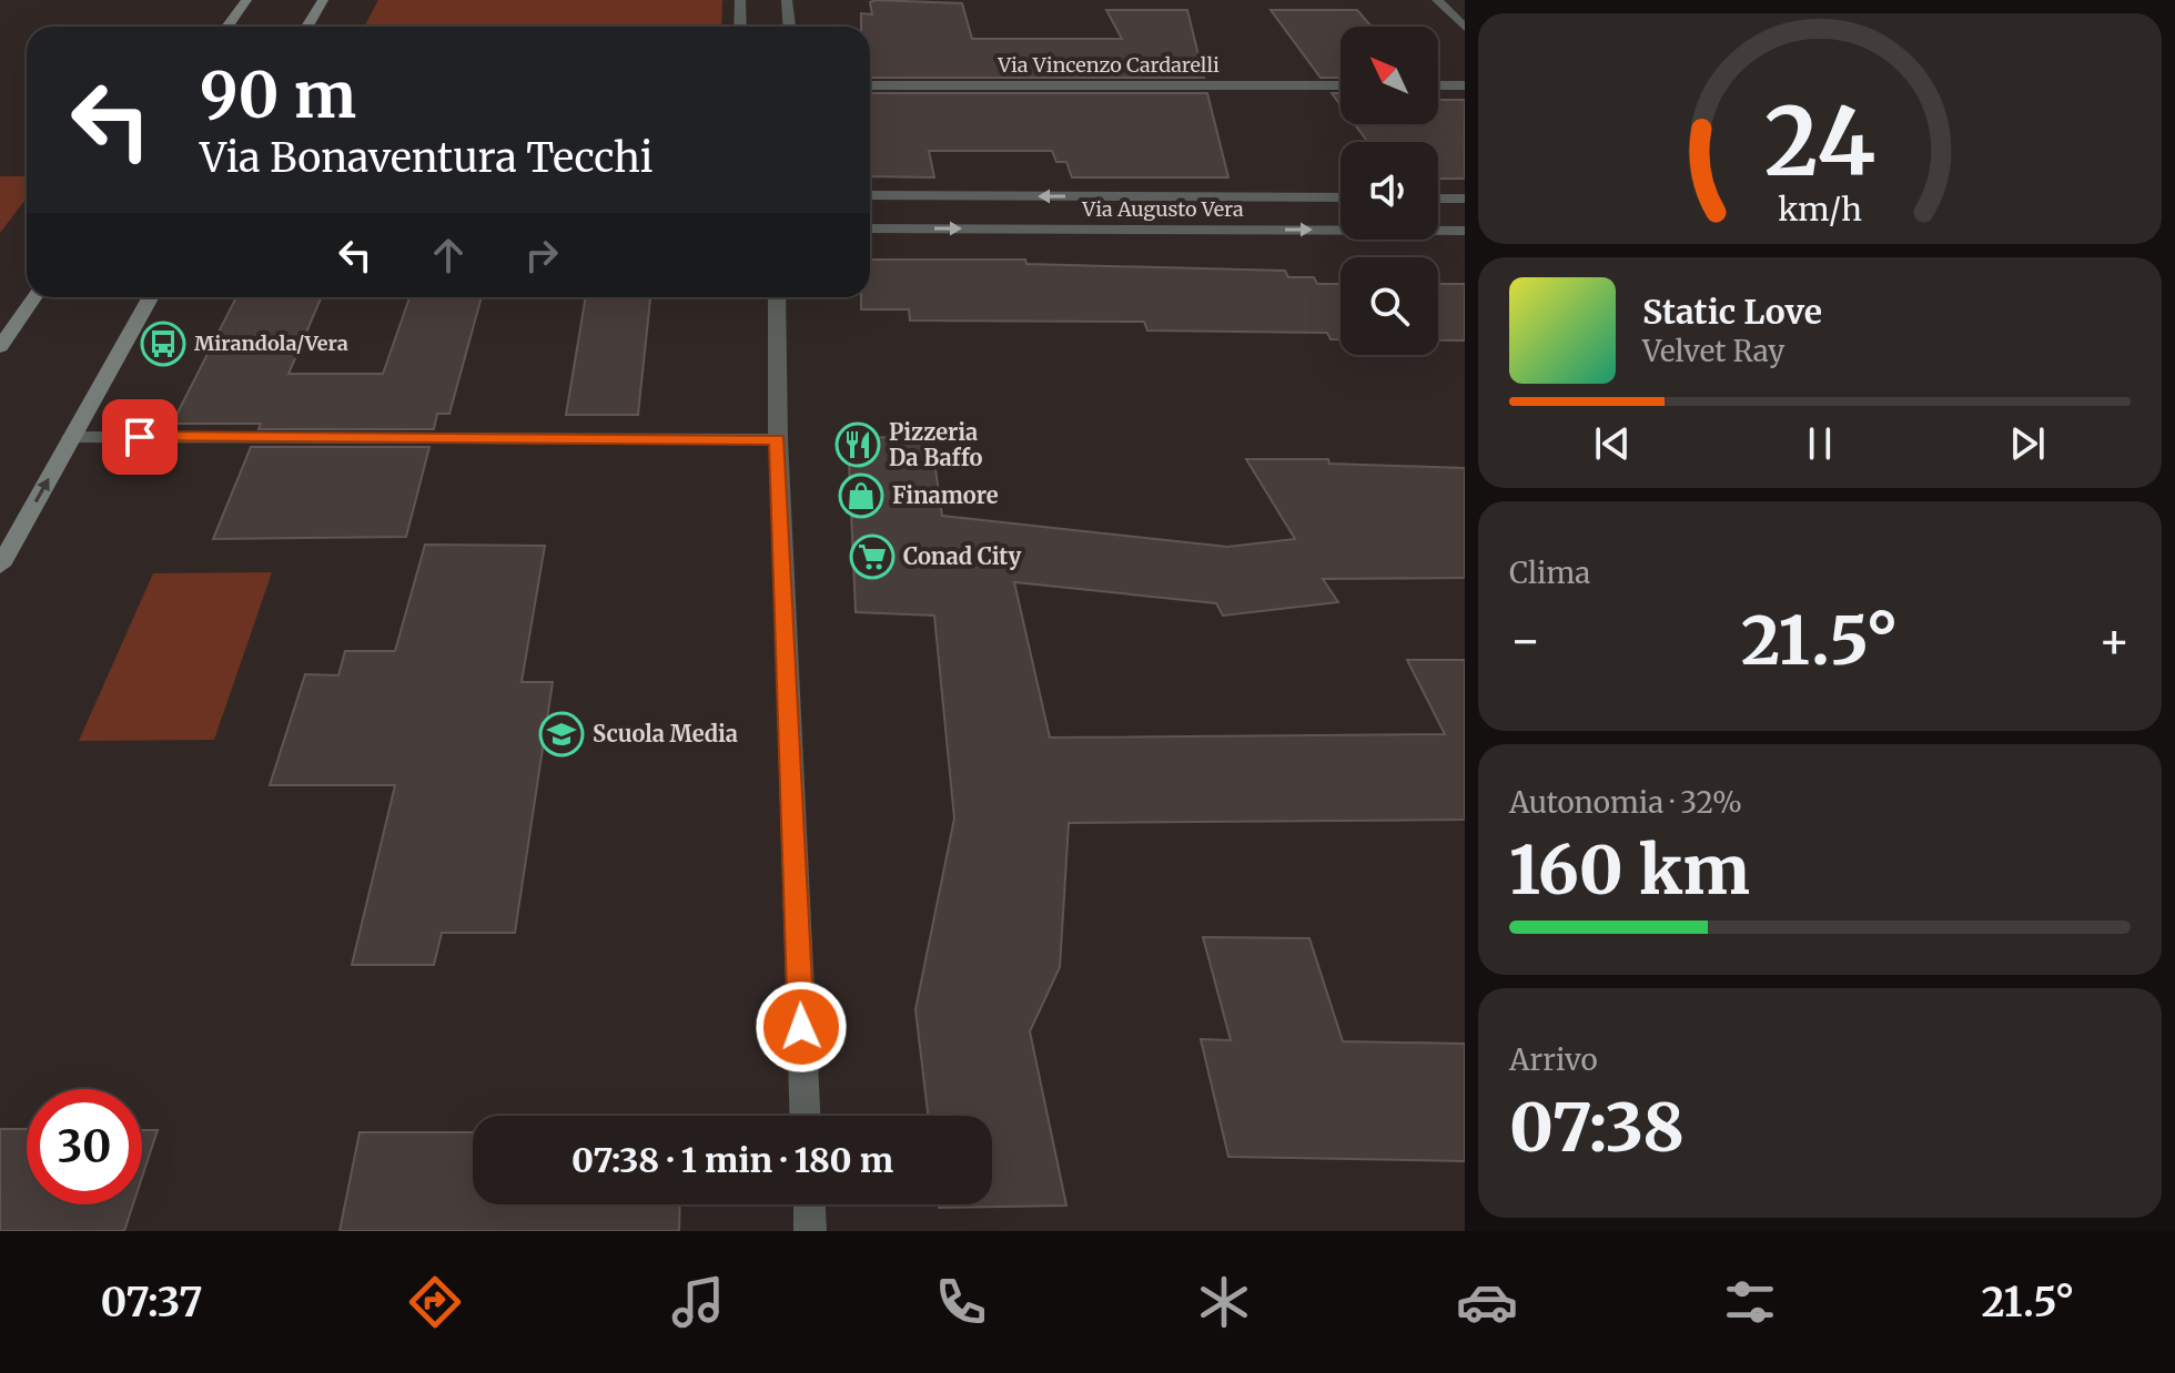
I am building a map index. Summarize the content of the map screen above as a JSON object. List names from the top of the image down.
{
  "streets": {
    "street": ["Via Vincenzo Cardarelli", "Via Augusto Vera"]
  },
  "places": {
    "bus stop": ["Mirandola/Vera"],
    "restaurant": ["Pizzeria Da Baffo"],
    "shop": ["Finamore"],
    "supermarket": ["Conad City"],
    "school or university": ["Scuola Media"]
  },
  "north": "top left",
  "page": {
    "turn": ["90 m", "Via Bonaventura Tecchi"],
    "song": ["Static Love", "Velvet Ray"],
    "tile": [
      "Clima",
      ["Autonomia · 32%", "160 km"],
      ["Arrivo", "07:38"]
    ],
    "heat": ["−", "21.5°", "+"],
    "limit": "30",
    "trip": "07:38 · 1 min · 180 m",
    "tabs": ["07:37", "21.5°"],
    "gauge": ["24", "km/h"]
  }
}
